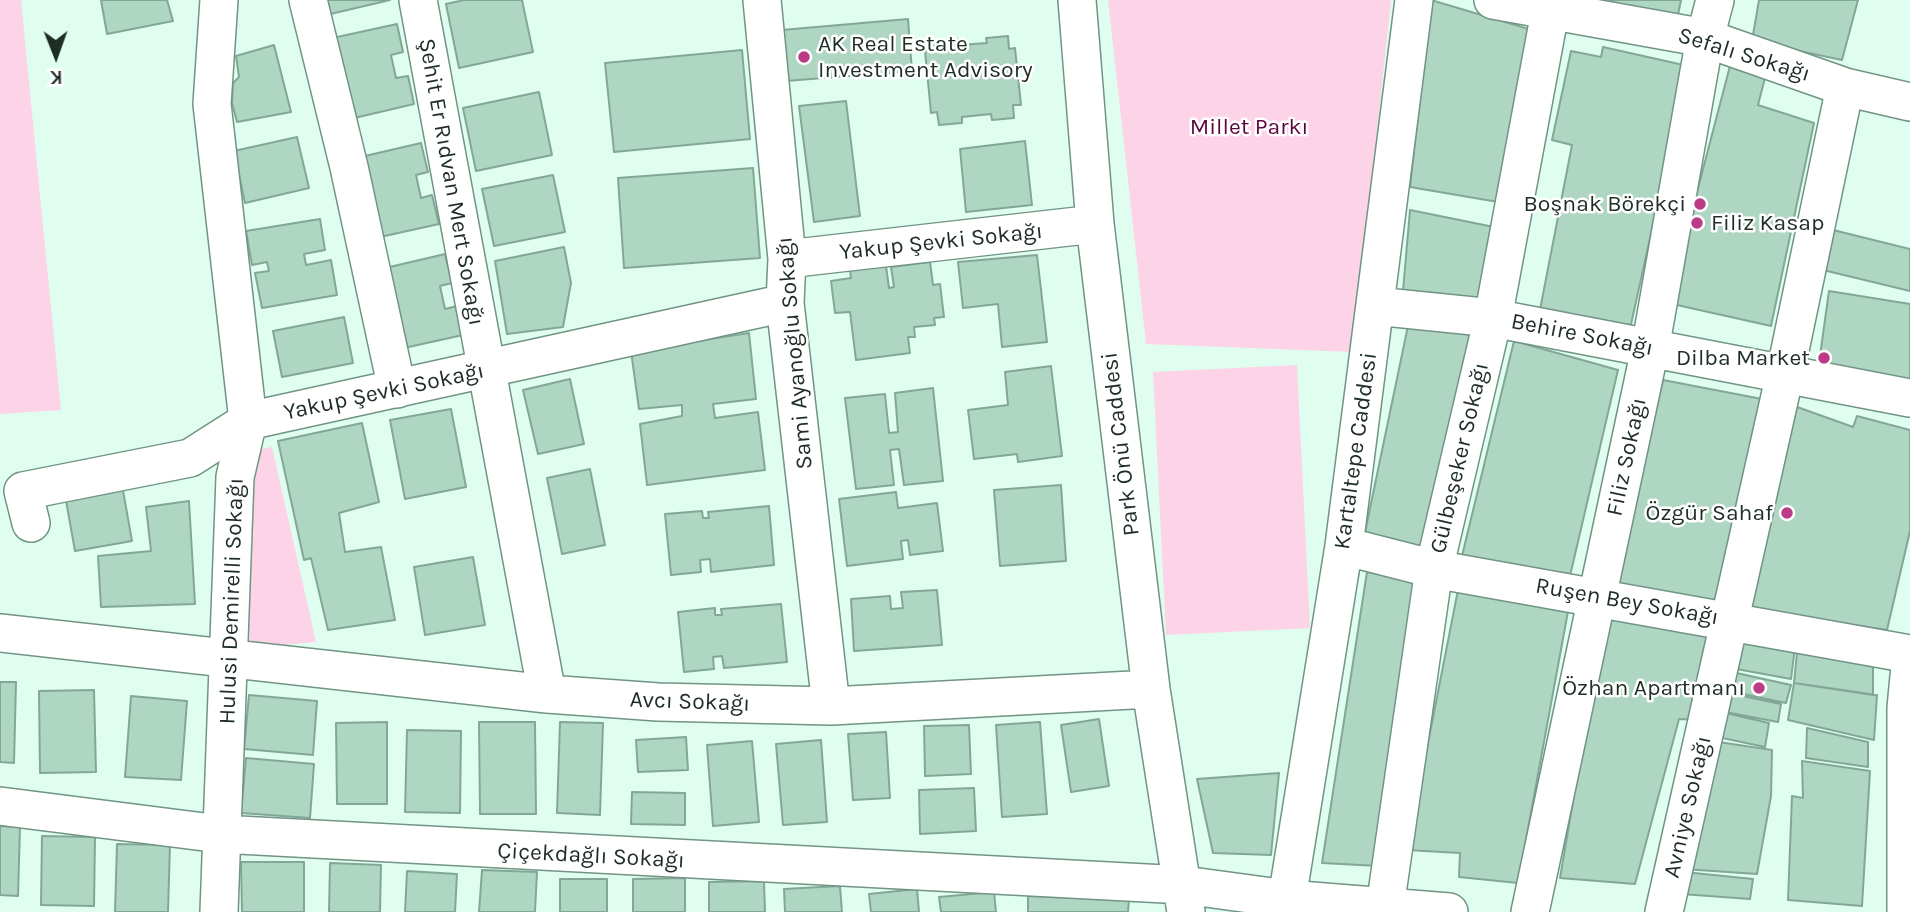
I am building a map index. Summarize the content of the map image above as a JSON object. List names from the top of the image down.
{
  "streets": {
    "street": [
      "Sefalı Sokağı",
      "Şehit Er Rıdvan Mert Sokağı",
      "Yakup Şevki Sokağı",
      "Behire Sokağı",
      "Sami Ayanoğlu Sokağı",
      "Park Önü Caddesi",
      "Kartaltepe Caddesi",
      "Filiz Sokağı",
      "Gülbeşeker Sokağı",
      "Hulusi Demirelli Sokağı",
      "Ruşen Bey Sokağı",
      "Avcı Sokağı",
      "Avniye Sokağı",
      "Çiçekdağlı Sokağı"
    ]
  },
  "crossings": [
    ["Sefalı Sokağı", "Filiz Sokağı"],
    ["Sefalı Sokağı", "Gülbeşeker Sokağı"],
    ["Sefalı Sokağı", "Avniye Sokağı"],
    ["Şehit Er Rıdvan Mert Sokağı", "Yakup Şevki Sokağı"],
    ["Şehit Er Rıdvan Mert Sokağı", "Avcı Sokağı"],
    ["Yakup Şevki Sokağı", "Sami Ayanoğlu Sokağı"],
    ["Yakup Şevki Sokağı", "Park Önü Caddesi"],
    ["Yakup Şevki Sokağı", "Hulusi Demirelli Sokağı"],
    ["Behire Sokağı", "Kartaltepe Caddesi"],
    ["Behire Sokağı", "Filiz Sokağı"],
    ["Behire Sokağı", "Gülbeşeker Sokağı"],
    ["Behire Sokağı", "Avniye Sokağı"],
    ["Sami Ayanoğlu Sokağı", "Avcı Sokağı"],
    ["Park Önü Caddesi", "Avcı Sokağı"],
    ["Park Önü Caddesi", "Çiçekdağlı Sokağı"],
    ["Kartaltepe Caddesi", "Ruşen Bey Sokağı"],
    ["Kartaltepe Caddesi", "Çiçekdağlı Sokağı"],
    ["Filiz Sokağı", "Ruşen Bey Sokağı"],
    ["Gülbeşeker Sokağı", "Ruşen Bey Sokağı"],
    ["Gülbeşeker Sokağı", "Çiçekdağlı Sokağı"],
    ["Hulusi Demirelli Sokağı", "Avcı Sokağı"],
    ["Hulusi Demirelli Sokağı", "Çiçekdağlı Sokağı"],
    ["Ruşen Bey Sokağı", "Avniye Sokağı"]
  ],
  "parks": ["Millet Parkı"],
  "places": [
    "AK Real Estate Investment Advisory",
    "Boşnak Börekçi",
    "Filiz Kasap",
    "Dilba Market",
    "Özgür Sahaf",
    "Özhan Apartmanı"
  ],
  "north": "bottom"
}
